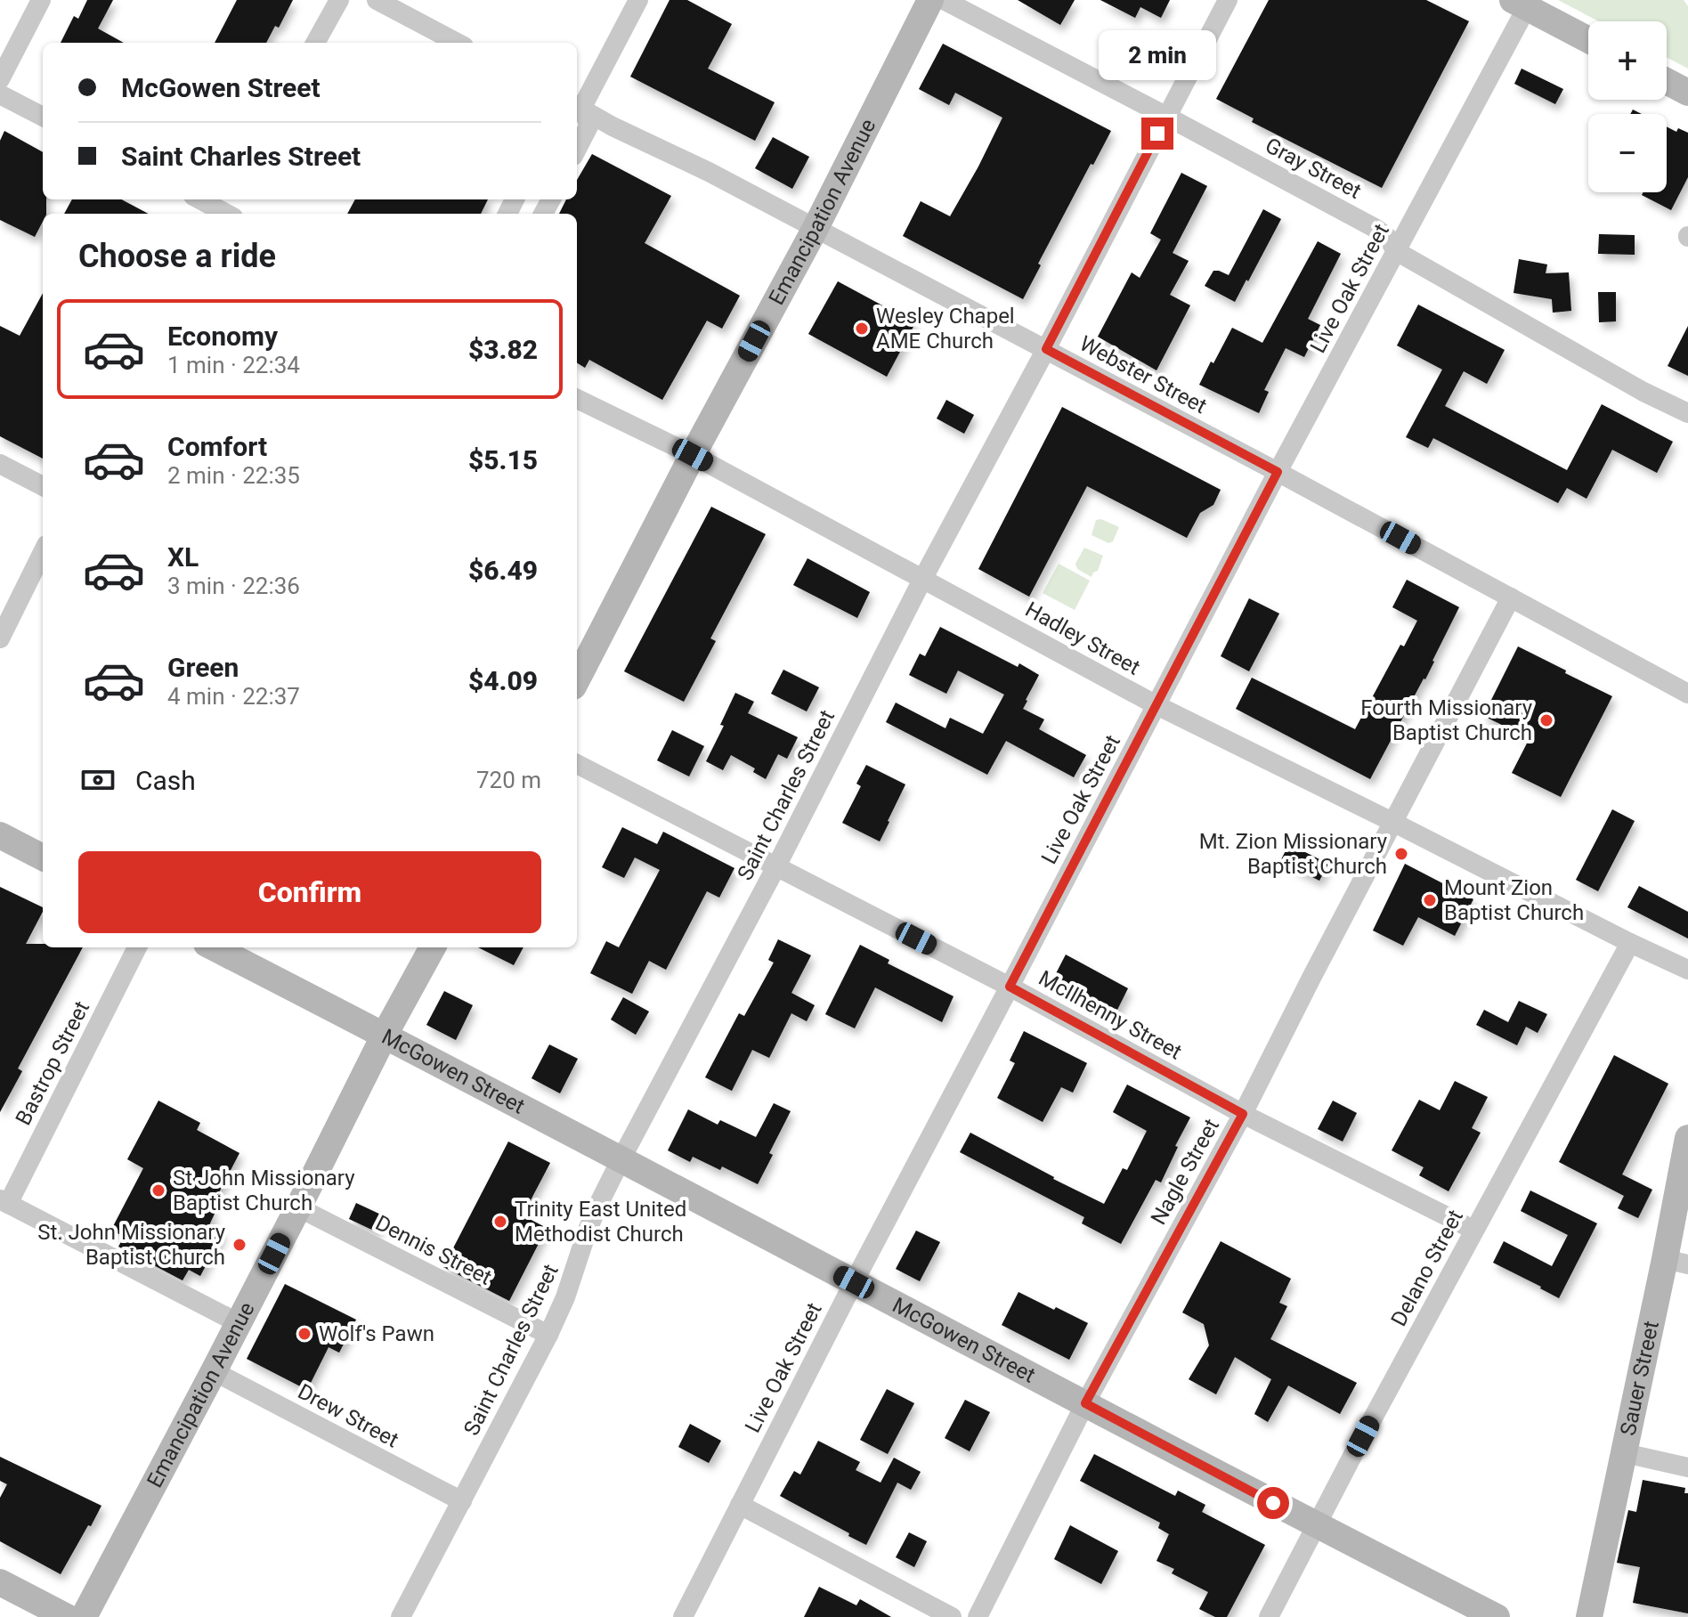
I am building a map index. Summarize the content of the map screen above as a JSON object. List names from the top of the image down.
{
  "streets": {
    "street": [
      "Gray Street",
      "Emancipation Avenue",
      "Live Oak Street",
      "Webster Street",
      "Hadley Street",
      "Saint Charles Street",
      "McIlhenny Street",
      "Bastrop Street",
      "McGowen Street",
      "Nagle Street",
      "Dennis Street",
      "Delano Street",
      "Sauer Street",
      "Drew Street"
    ]
  },
  "crossings": [
    ["Gray Street", "Live Oak Street"],
    ["Gray Street", "Saint Charles Street"],
    ["Emancipation Avenue", "Webster Street"],
    ["Emancipation Avenue", "Hadley Street"],
    ["Emancipation Avenue", "McGowen Street"],
    ["Emancipation Avenue", "Dennis Street"],
    ["Emancipation Avenue", "Drew Street"],
    ["Live Oak Street", "Webster Street"],
    ["Live Oak Street", "Hadley Street"],
    ["Live Oak Street", "McIlhenny Street"],
    ["Live Oak Street", "McGowen Street"],
    ["Webster Street", "Saint Charles Street"],
    ["Webster Street", "Nagle Street"],
    ["Hadley Street", "Saint Charles Street"],
    ["Hadley Street", "Nagle Street"],
    ["Hadley Street", "Delano Street"],
    ["Saint Charles Street", "McIlhenny Street"],
    ["Saint Charles Street", "McGowen Street"],
    ["Saint Charles Street", "Dennis Street"],
    ["Saint Charles Street", "Drew Street"],
    ["McIlhenny Street", "Nagle Street"],
    ["McIlhenny Street", "Delano Street"],
    ["McGowen Street", "Nagle Street"],
    ["McGowen Street", "Delano Street"]
  ],
  "places": [
    "Wesley Chapel AME Church",
    "Fourth Missionary Baptist Church",
    "Mt. Zion Missionary Baptist Church",
    "Mount Zion Baptist Church",
    "St John Missionary Baptist Church",
    "Trinity East United Methodist Church",
    "St. John Missionary Baptist Church",
    "Wolf's Pawn"
  ],
  "page": {
    "map_buttons": ["+", "−"],
    "bubble": "2 min",
    "banner": ["McGowen Street", "Saint Charles Street"],
    "heading": "Choose a ride",
    "list": [
      {
        "name": "Economy",
        "note": "1 min · 22:34",
        "value": "$3.82"
      },
      {
        "name": "Comfort",
        "note": "2 min · 22:35",
        "value": "$5.15"
      },
      {
        "name": "XL",
        "note": "3 min · 22:36",
        "value": "$6.49"
      },
      {
        "name": "Green",
        "note": "4 min · 22:37",
        "value": "$4.09"
      }
    ],
    "pay": ["Cash", "720 m"],
    "buttons": "Confirm"
  }
}
